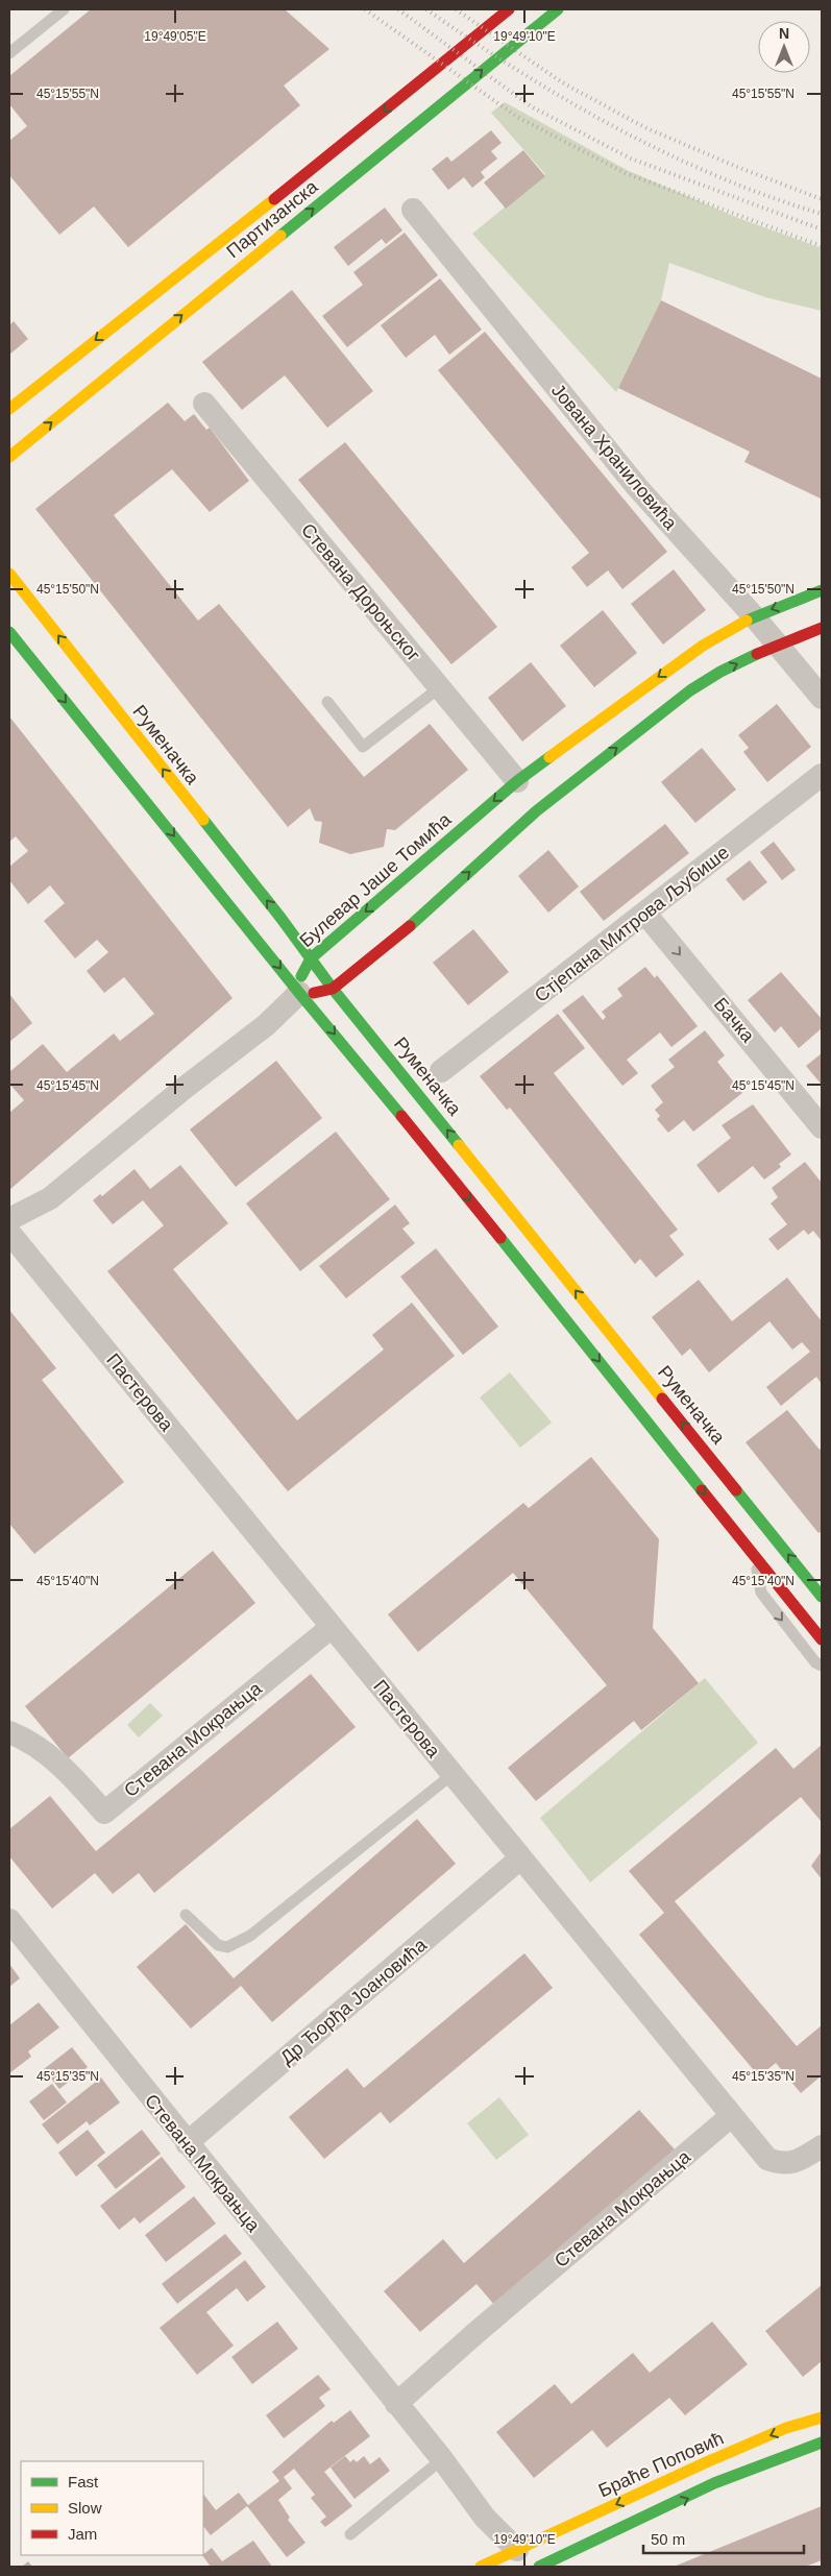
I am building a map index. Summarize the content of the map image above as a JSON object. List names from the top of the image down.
{
  "streets": {
    "main road": [
      "Партизанска",
      "Руменачка",
      "Булевар Јаше Томића",
      "Браће Поповић"
    ],
    "street": [
      "Јована Храниловића",
      "Стевана Дороњског",
      "Стјепана Митрова Љубише",
      "Бачка",
      "Пастерова",
      "Стевана Мокрањца",
      "Др Ђорђа Јоановића"
    ]
  },
  "crossings": [
    ["Јована Храниловића", "Булевар Јаше Томића"],
    ["Стевана Дороњског", "Булевар Јаше Томића"],
    ["Руменачка", "Булевар Јаше Томића"],
    ["Стјепана Митрова Љубише", "Бачка"],
    ["Пастерова", "Стевана Мокрањца"],
    ["Пастерова", "Др Ђорђа Јоановића"],
    ["Стевана Мокрањца", "Др Ђорђа Јоановића"],
    ["Стевана Мокрањца", "Браће Поповић"]
  ],
  "one_way": ["Бачка"],
  "legend": ["Fast", "Slow", "Jam"],
  "scale_bar": "50 m",
  "north": "top",
  "coordinates": [
    "19°49'05\"E",
    "19°49'10\"E",
    "45°15'55\"N",
    "45°15'50\"N",
    "45°15'45\"N",
    "45°15'40\"N",
    "45°15'35\"N"
  ]
}
